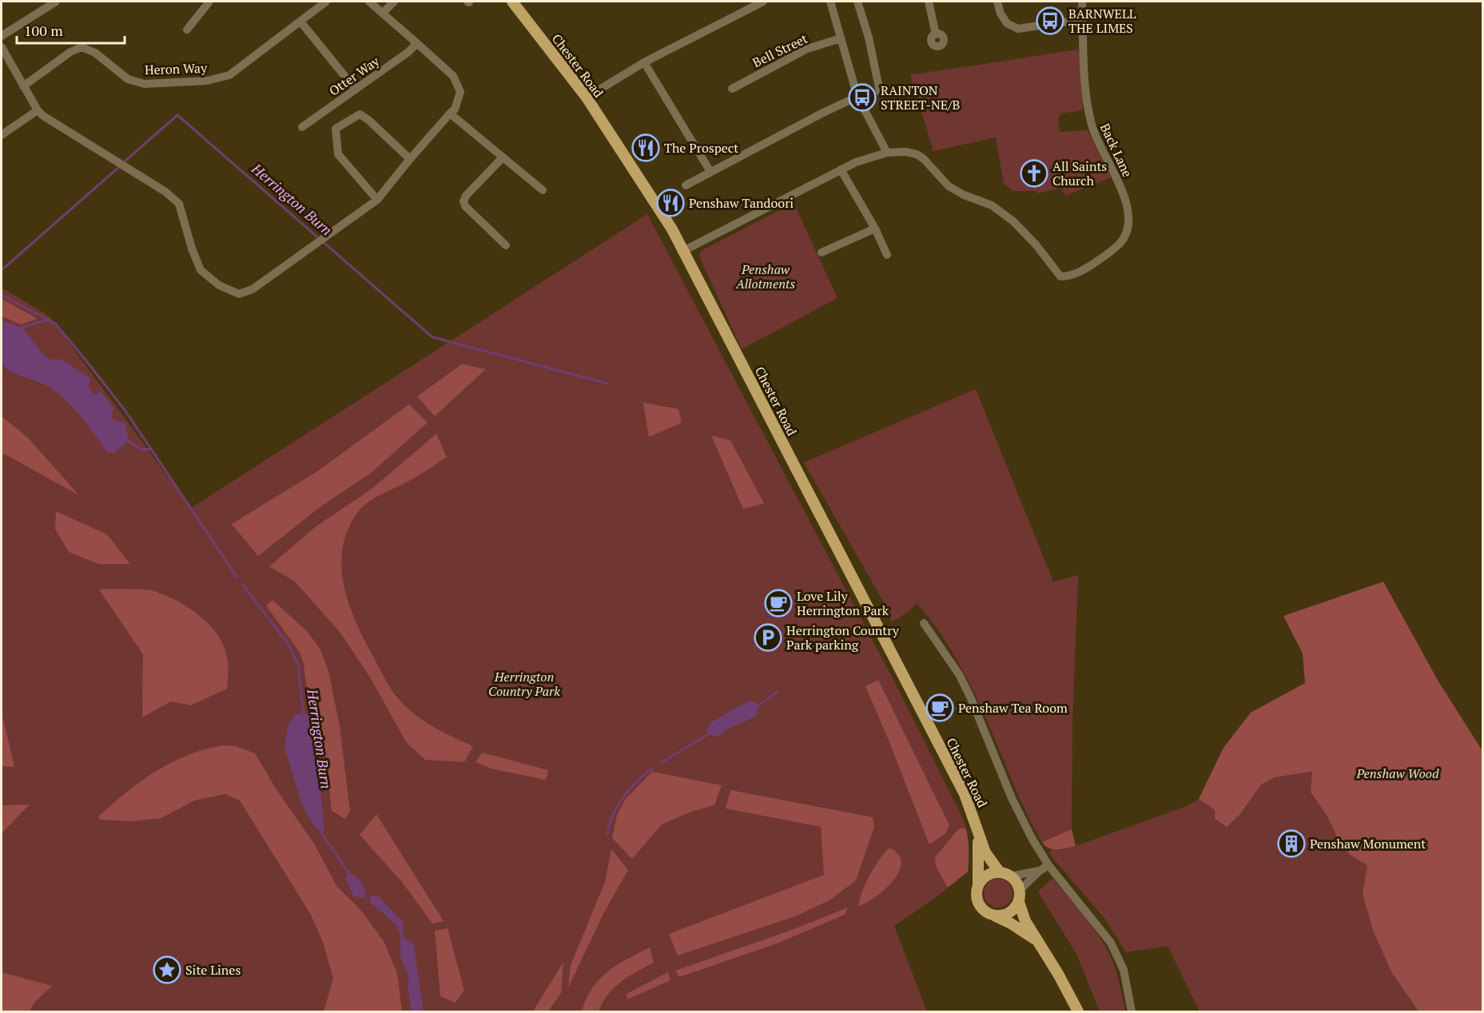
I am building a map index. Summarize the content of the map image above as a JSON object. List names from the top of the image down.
{
  "streets": {
    "main road": ["Chester Road"],
    "street": [
      "Bell Street",
      "Heron Way",
      "Otter Way",
      "Back Lane"
    ]
  },
  "water": ["Herrington Burn"],
  "parks": ["Penshaw Allotments", "Herrington Country Park", "Penshaw Wood"],
  "places": {
    "bus stop": ["BARNWELL THE LIMES", "RAINTON STREET-NE/B"],
    "restaurant": ["The Prospect", "Penshaw Tandoori"],
    "church": ["All Saints Church"],
    "cafe": ["Love Lily Herrington Park", "Penshaw Tea Room"],
    "parking": ["Herrington Country Park parking"],
    "building": ["Penshaw Monument"],
    "place": ["Site Lines"]
  },
  "scale_bar": "100 m"
}
